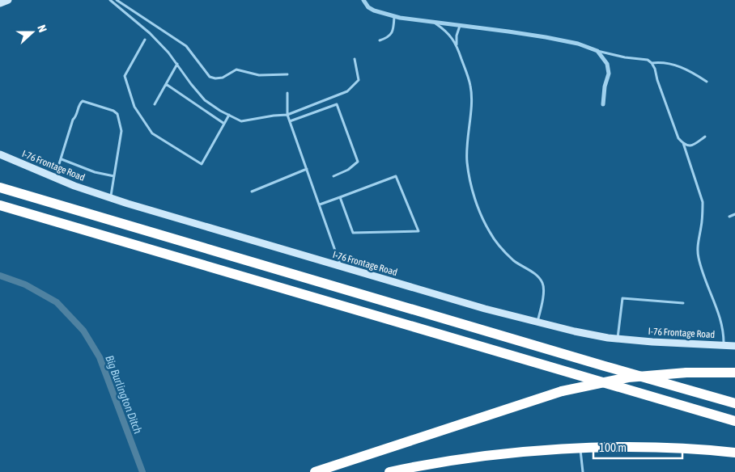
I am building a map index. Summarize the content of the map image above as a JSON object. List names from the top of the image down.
{
  "streets": {
    "street": ["I-76 Frontage Road"]
  },
  "water": ["Big Burlington Ditch"],
  "scale_bar": "100 m",
  "north": "right"
}
